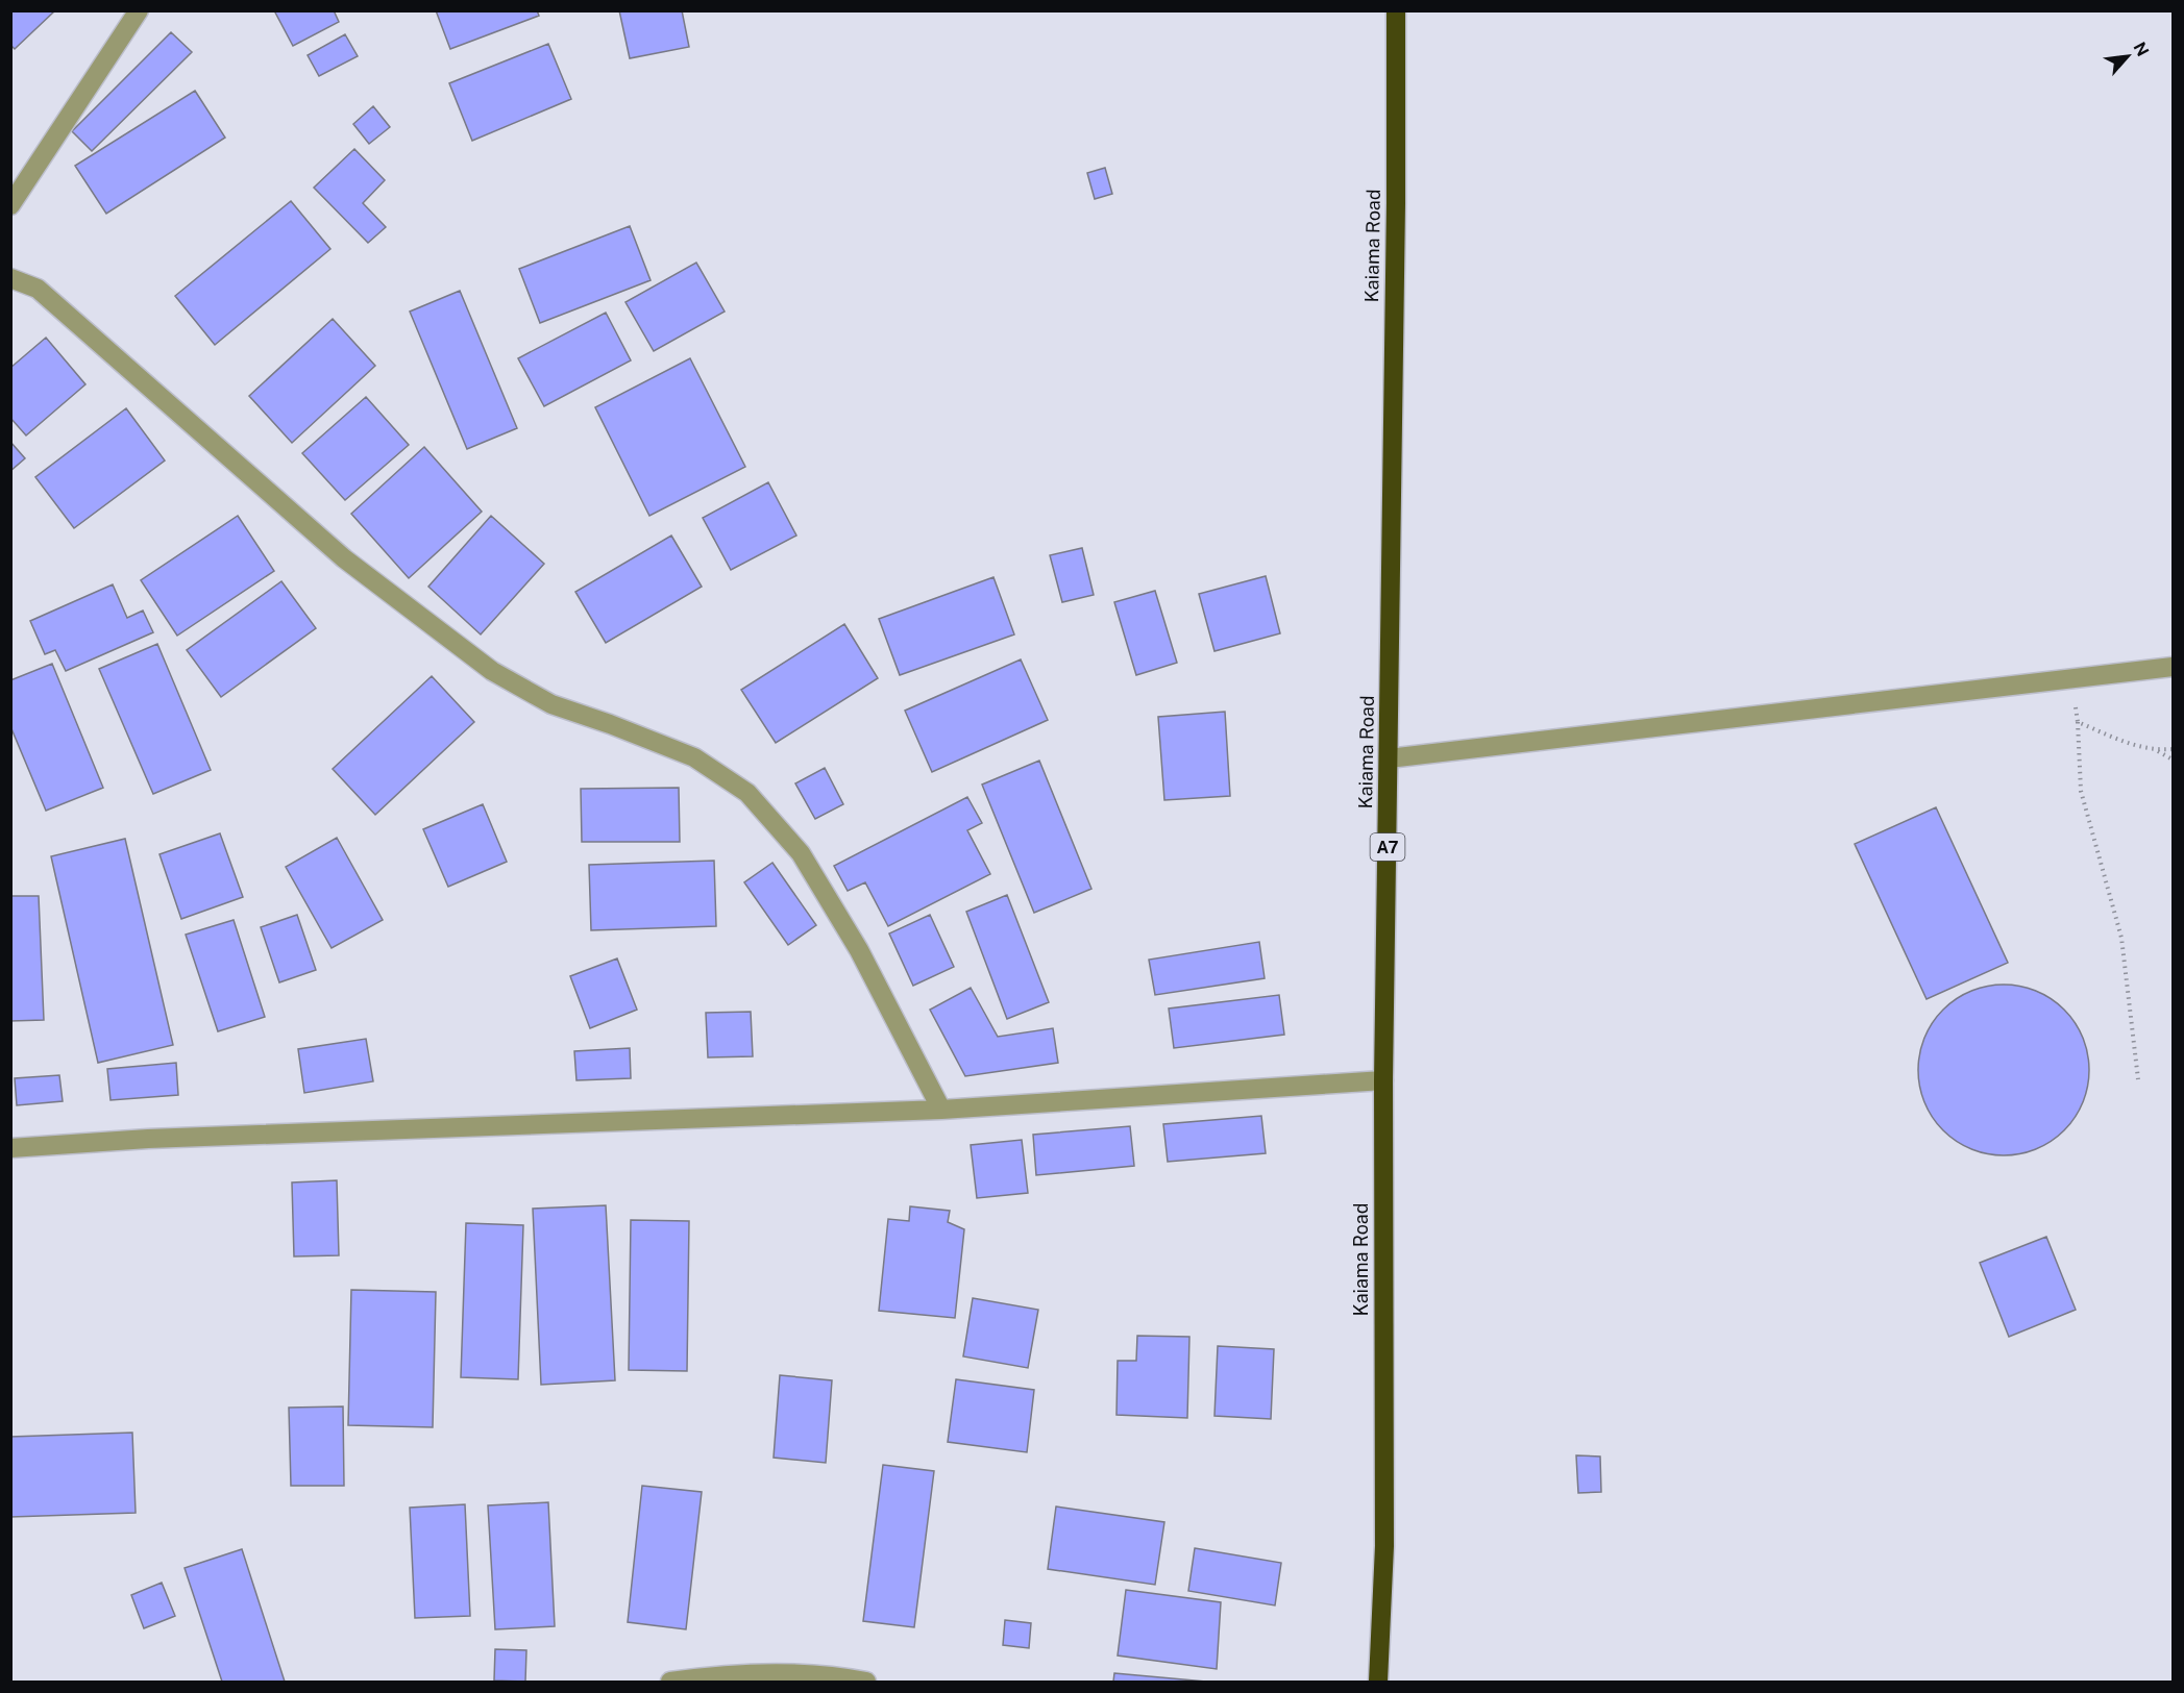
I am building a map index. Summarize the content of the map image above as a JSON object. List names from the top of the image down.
{
  "streets": {
    "highway": ["Kaiama Road", "A7"]
  },
  "north": "top right"
}
